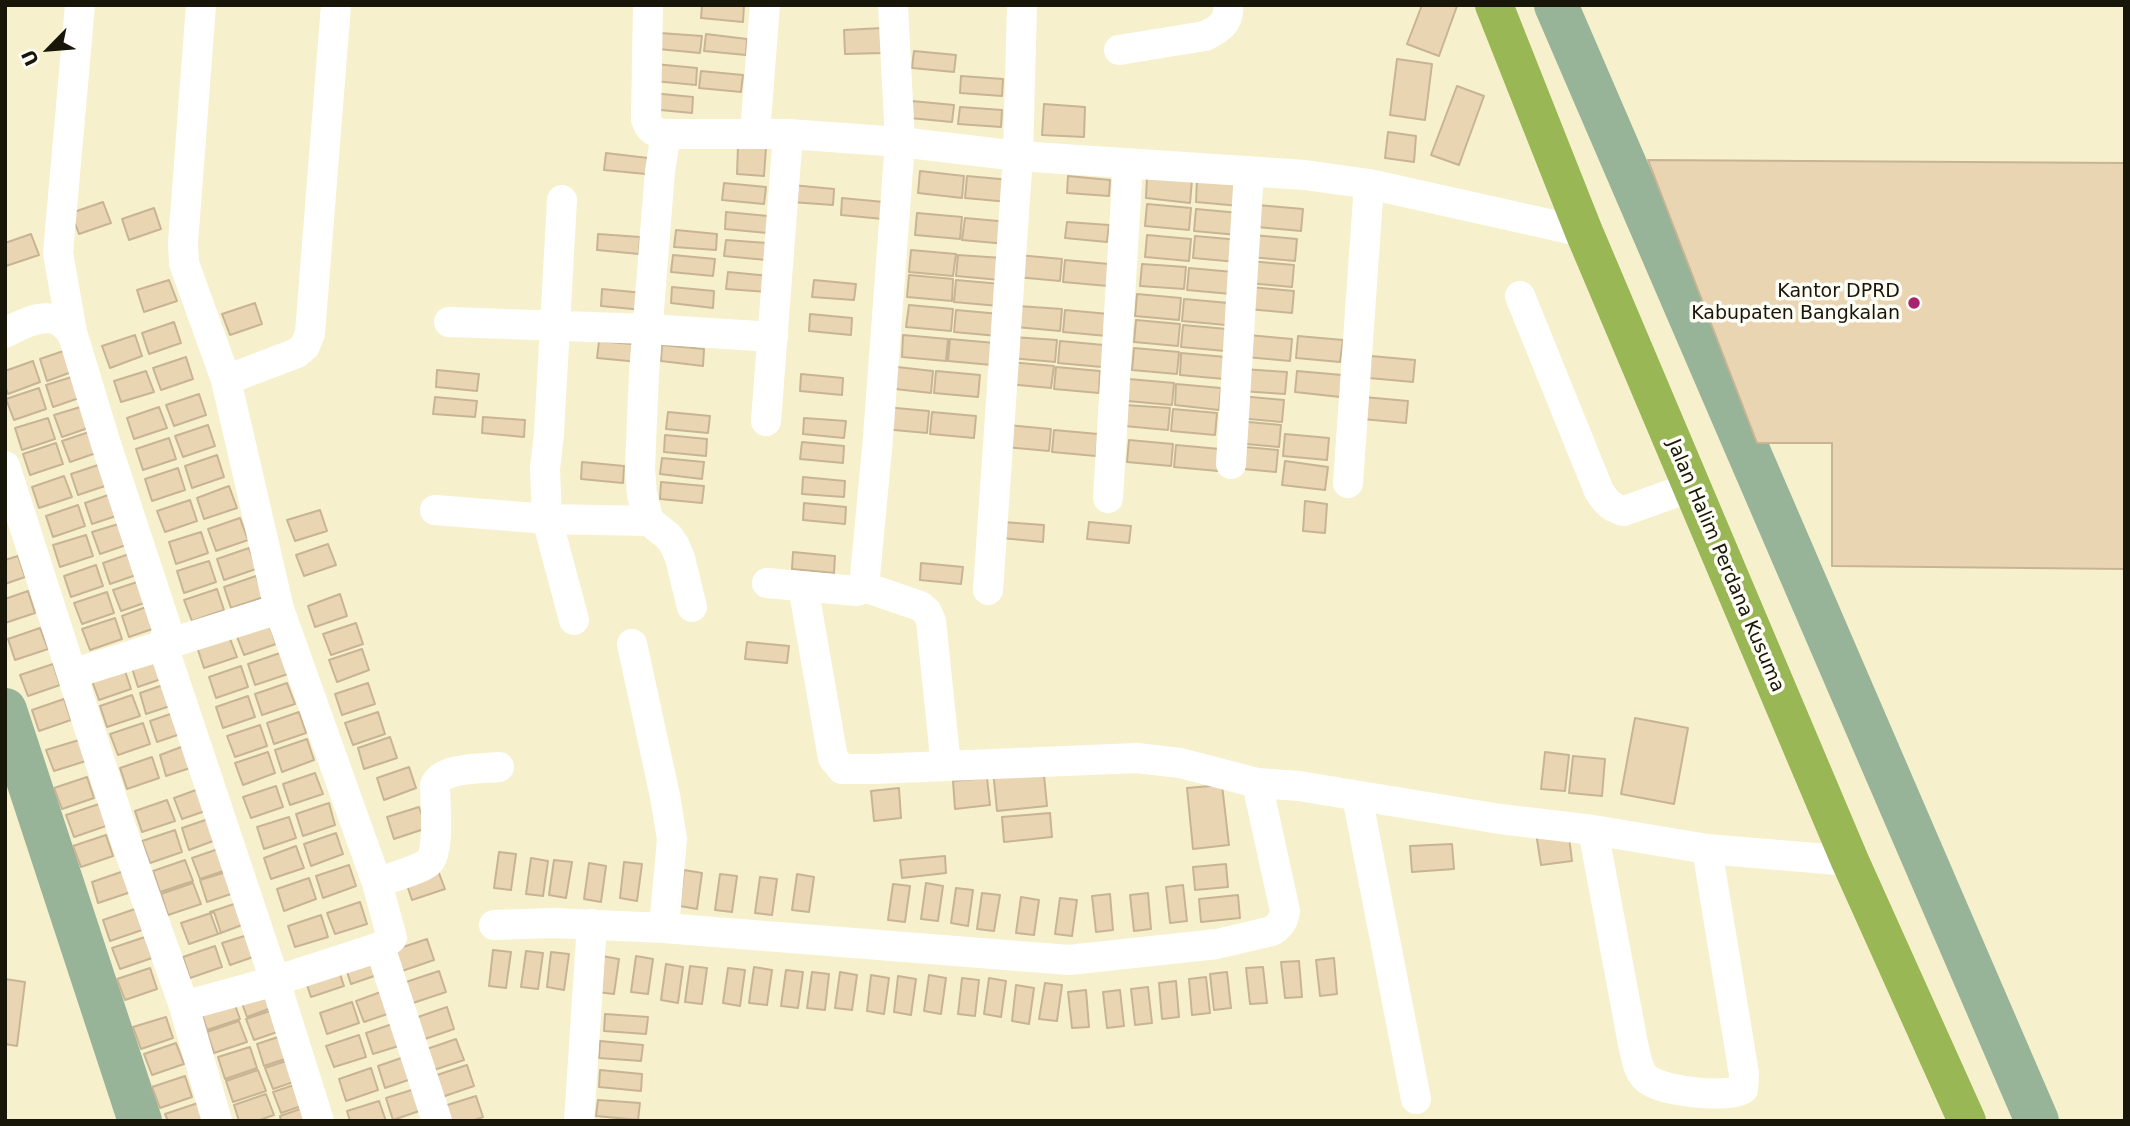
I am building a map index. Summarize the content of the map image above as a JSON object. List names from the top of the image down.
{
  "streets": {
    "highway": ["Jalan Halim Perdana Kusuma"]
  },
  "places": ["Kantor DPRD Kabupaten Bangkalan"],
  "north": "bottom left"
}
